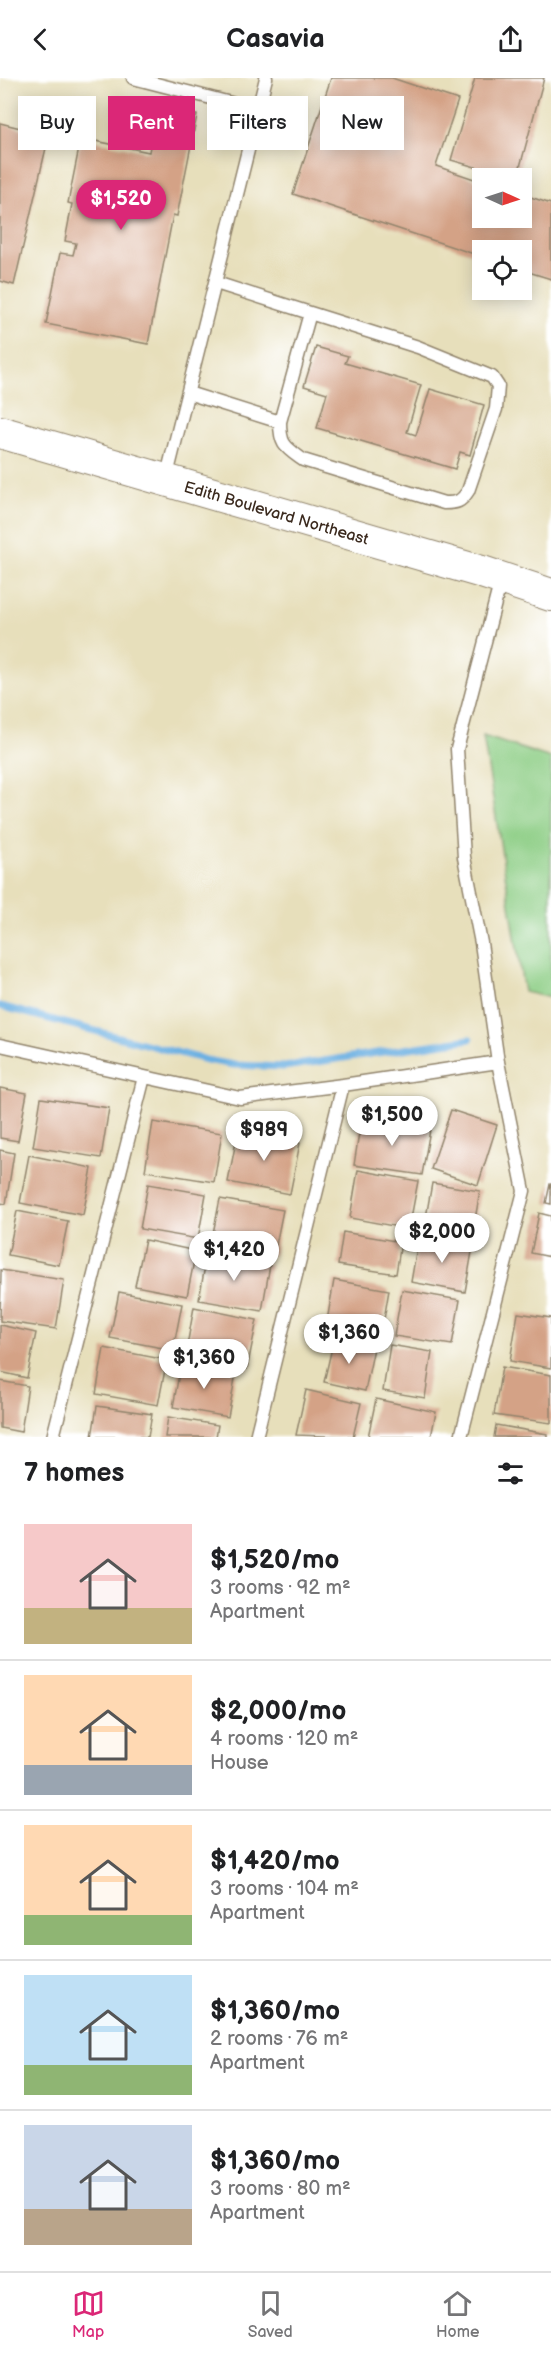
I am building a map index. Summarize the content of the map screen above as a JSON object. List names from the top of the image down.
{
  "streets": {
    "street": ["Edith Boulevard Northeast"]
  },
  "north": "right",
  "page": {
    "header": "Casavia",
    "chip": [
      "Buy",
      "Rent",
      "Filters",
      "New"
    ],
    "price": [
      "$1,520",
      "$1,500",
      "$989",
      "$2,000",
      "$1,420",
      "$1,360",
      "$1,360"
    ],
    "heading": "7 homes",
    "list": [
      {
        "name": "$1,520/mo",
        "note": "3 rooms · 92 m² · Apartment"
      },
      {
        "name": "$2,000/mo",
        "note": "4 rooms · 120 m² · House"
      },
      {
        "name": "$1,420/mo",
        "note": "3 rooms · 104 m² · Apartment"
      },
      {
        "name": "$1,360/mo",
        "note": "2 rooms · 76 m² · Apartment"
      },
      {
        "name": "$1,360/mo",
        "note": "3 rooms · 80 m² · Apartment"
      }
    ],
    "tabs": ["Map", "Saved", "Home"]
  }
}
